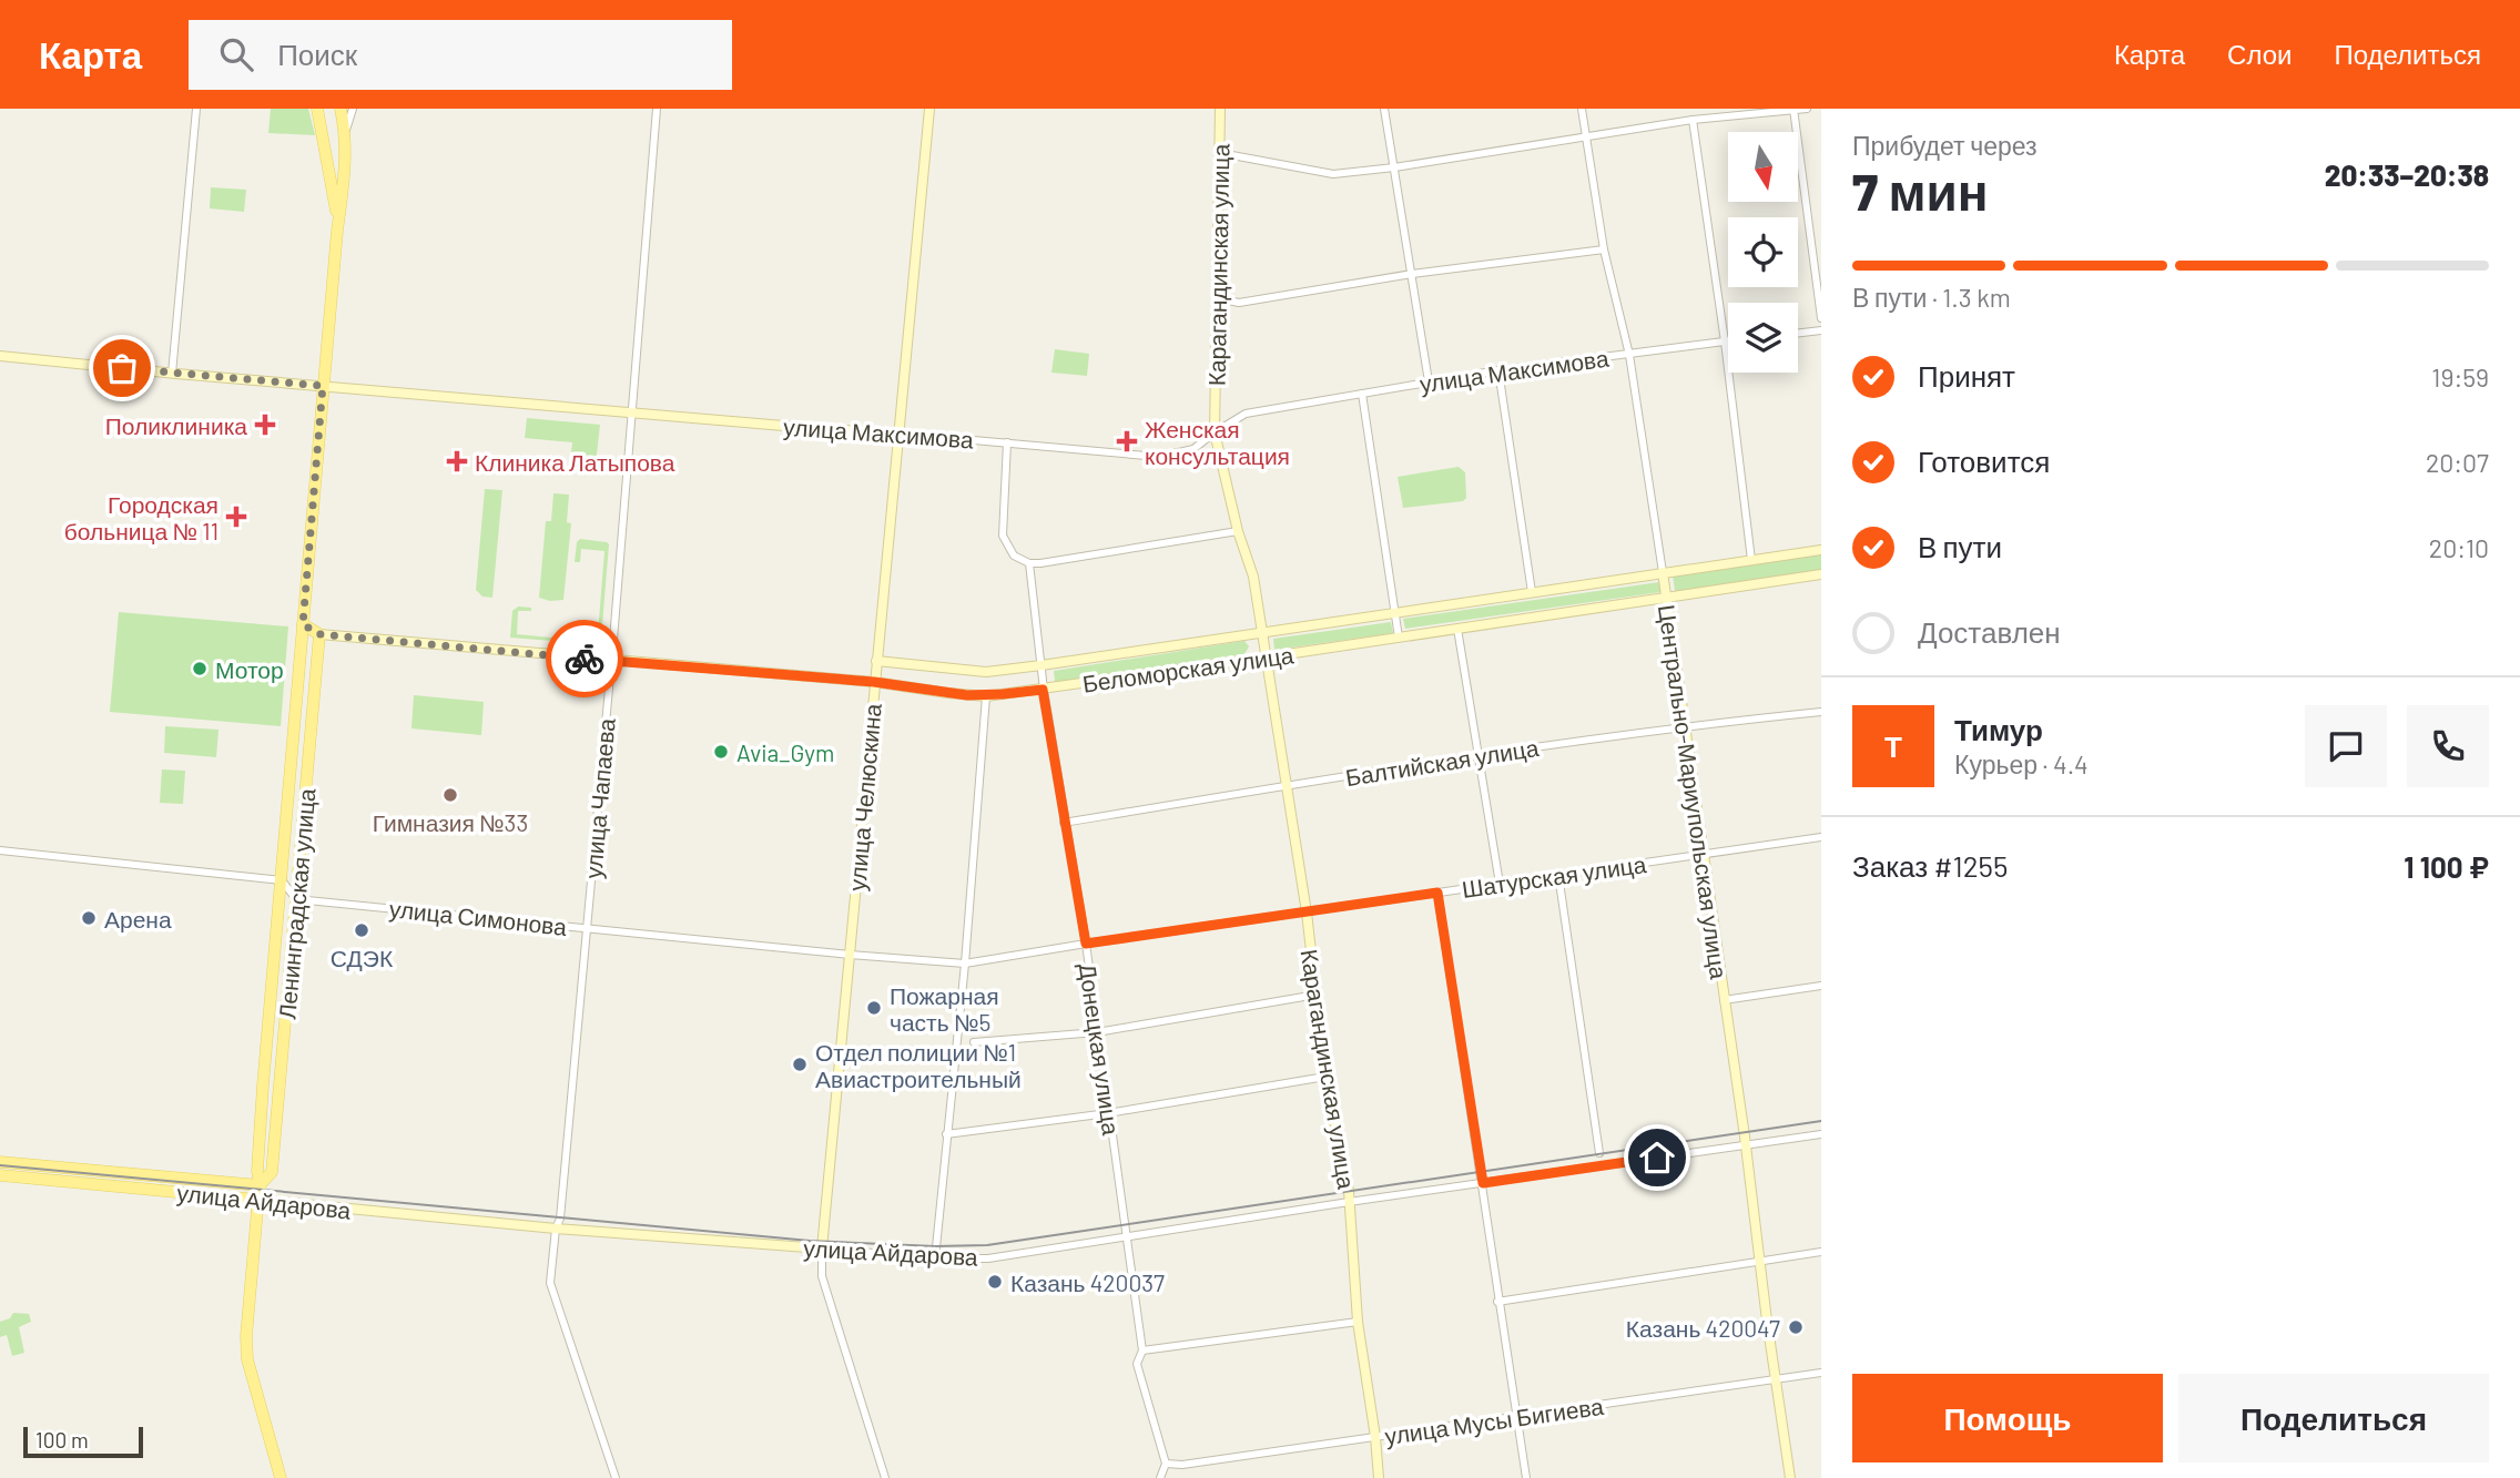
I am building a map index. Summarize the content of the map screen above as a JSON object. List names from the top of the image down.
{
  "streets": {
    "main road": [
      "Карагандинская улица",
      "улица Максимова",
      "Беломорская улица",
      "Центрально-Мариупольская улица",
      "улица Челюскина",
      "Ленинградская улица",
      "улица Айдарова"
    ],
    "street": [
      "Балтийская улица",
      "улица Чапаева",
      "Шатурская улица",
      "улица Симонова",
      "Донецкая улица",
      "улица Мусы Бигиева"
    ]
  },
  "crossings": [
    ["Карагандинская улица", "улица Максимова"],
    ["Карагандинская улица", "Беломорская улица"],
    ["Карагандинская улица", "Балтийская улица"],
    ["Карагандинская улица", "Шатурская улица"],
    ["Карагандинская улица", "улица Айдарова"],
    ["Карагандинская улица", "улица Мусы Бигиева"],
    ["улица Максимова", "Центрально-Мариупольская улица"],
    ["улица Максимова", "улица Челюскина"],
    ["улица Максимова", "улица Чапаева"],
    ["улица Максимова", "Ленинградская улица"],
    ["Беломорская улица", "Центрально-Мариупольская улица"],
    ["Беломорская улица", "улица Челюскина"],
    ["Беломорская улица", "улица Чапаева"],
    ["Беломорская улица", "Ленинградская улица"],
    ["Беломорская улица", "Донецкая улица"],
    ["Балтийская улица", "Центрально-Мариупольская улица"],
    ["Балтийская улица", "Донецкая улица"],
    ["Центрально-Мариупольская улица", "Шатурская улица"],
    ["Центрально-Мариупольская улица", "улица Айдарова"],
    ["Центрально-Мариупольская улица", "улица Мусы Бигиева"],
    ["улица Челюскина", "улица Симонова"],
    ["улица Челюскина", "улица Айдарова"],
    ["улица Чапаева", "улица Симонова"],
    ["улица Чапаева", "улица Айдарова"],
    ["Шатурская улица", "улица Симонова"],
    ["Шатурская улица", "Донецкая улица"],
    ["Ленинградская улица", "улица Симонова"],
    ["Ленинградская улица", "улица Айдарова"],
    ["Донецкая улица", "улица Айдарова"],
    ["Донецкая улица", "улица Мусы Бигиева"]
  ],
  "places": {
    "health": [
      "Поликлиника",
      "Женская консультация",
      "Клиника Латыпова",
      "Городская больница № 11"
    ],
    "other": [
      "Мотор",
      "Avia_Gym",
      "Гимназия №33",
      "Арена",
      "СДЭК",
      "Пожарная часть №5",
      "Отдел полиции №1 Авиастроительный",
      "Казань 420037",
      "Казань 420047"
    ]
  },
  "scale_bar": "100 m",
  "north": "bottom",
  "page": {
    "header": "Карта",
    "search": "Поиск",
    "nav": ["Карта", "Слои", "Поделиться"],
    "heading": ["7 мин", "Прибудет через", "20:33–20:38"],
    "panel": [
      "Тимур",
      "Курьер · 4.4",
      "Заказ #1255",
      "1 100 ₽"
    ],
    "bar": "В пути · 1.3 km",
    "list": [
      ["Принят", "19:59"],
      ["Готовится", "20:07"],
      ["В пути", "20:10"],
      "Доставлен"
    ],
    "round": "Т",
    "buttons": ["Помощь", "Поделиться"],
    "scale": "100 m"
  }
}
